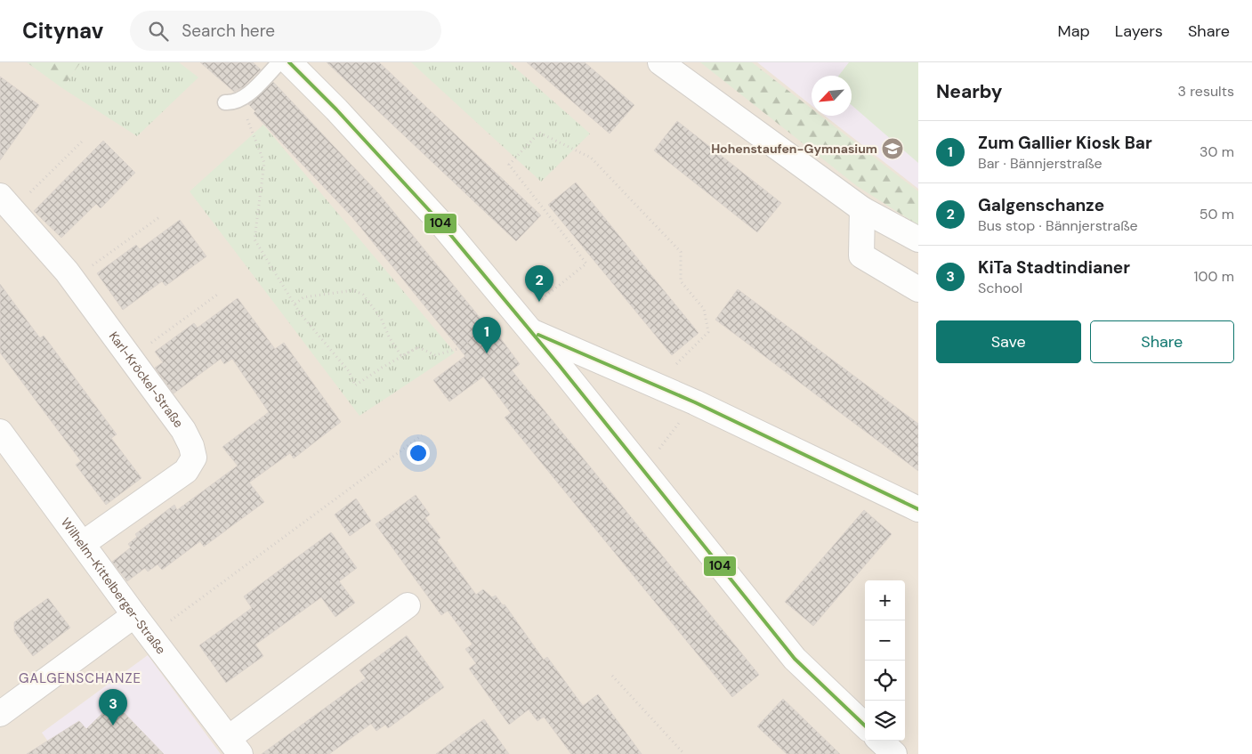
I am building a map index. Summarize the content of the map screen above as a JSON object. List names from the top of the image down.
{
  "streets": {
    "street": ["Karl-Kröckel-Straße", "Wilhelm-Kittelberger-Straße"]
  },
  "crossings": [
    ["Karl-Kröckel-Straße", "Wilhelm-Kittelberger-Straße"]
  ],
  "districts": ["GALGENSCHANZE"],
  "places": {
    "school or university": ["Hohenstaufen-Gymnasium"]
  },
  "lines": ["transit line 104"],
  "north": "bottom left",
  "page": {
    "header": "Citynav",
    "search": "Search here",
    "nav": ["Map", "Layers", "Share"],
    "heading": ["Nearby", "3 results"],
    "list": [
      {
        "mark": "1",
        "name": "Zum Gallier Kiosk Bar",
        "note": "Bar · Bännjerstraße",
        "value": "30 m"
      },
      {
        "mark": "2",
        "name": "Galgenschanze",
        "note": "Bus stop · Bännjerstraße",
        "value": "50 m"
      },
      {
        "mark": "3",
        "name": "KiTa Stadtindianer",
        "note": "School",
        "value": "100 m"
      }
    ],
    "pins": ["2", "1", "3"],
    "buttons": ["Save", "Share"],
    "map_buttons": ["+", "−"]
  }
}
